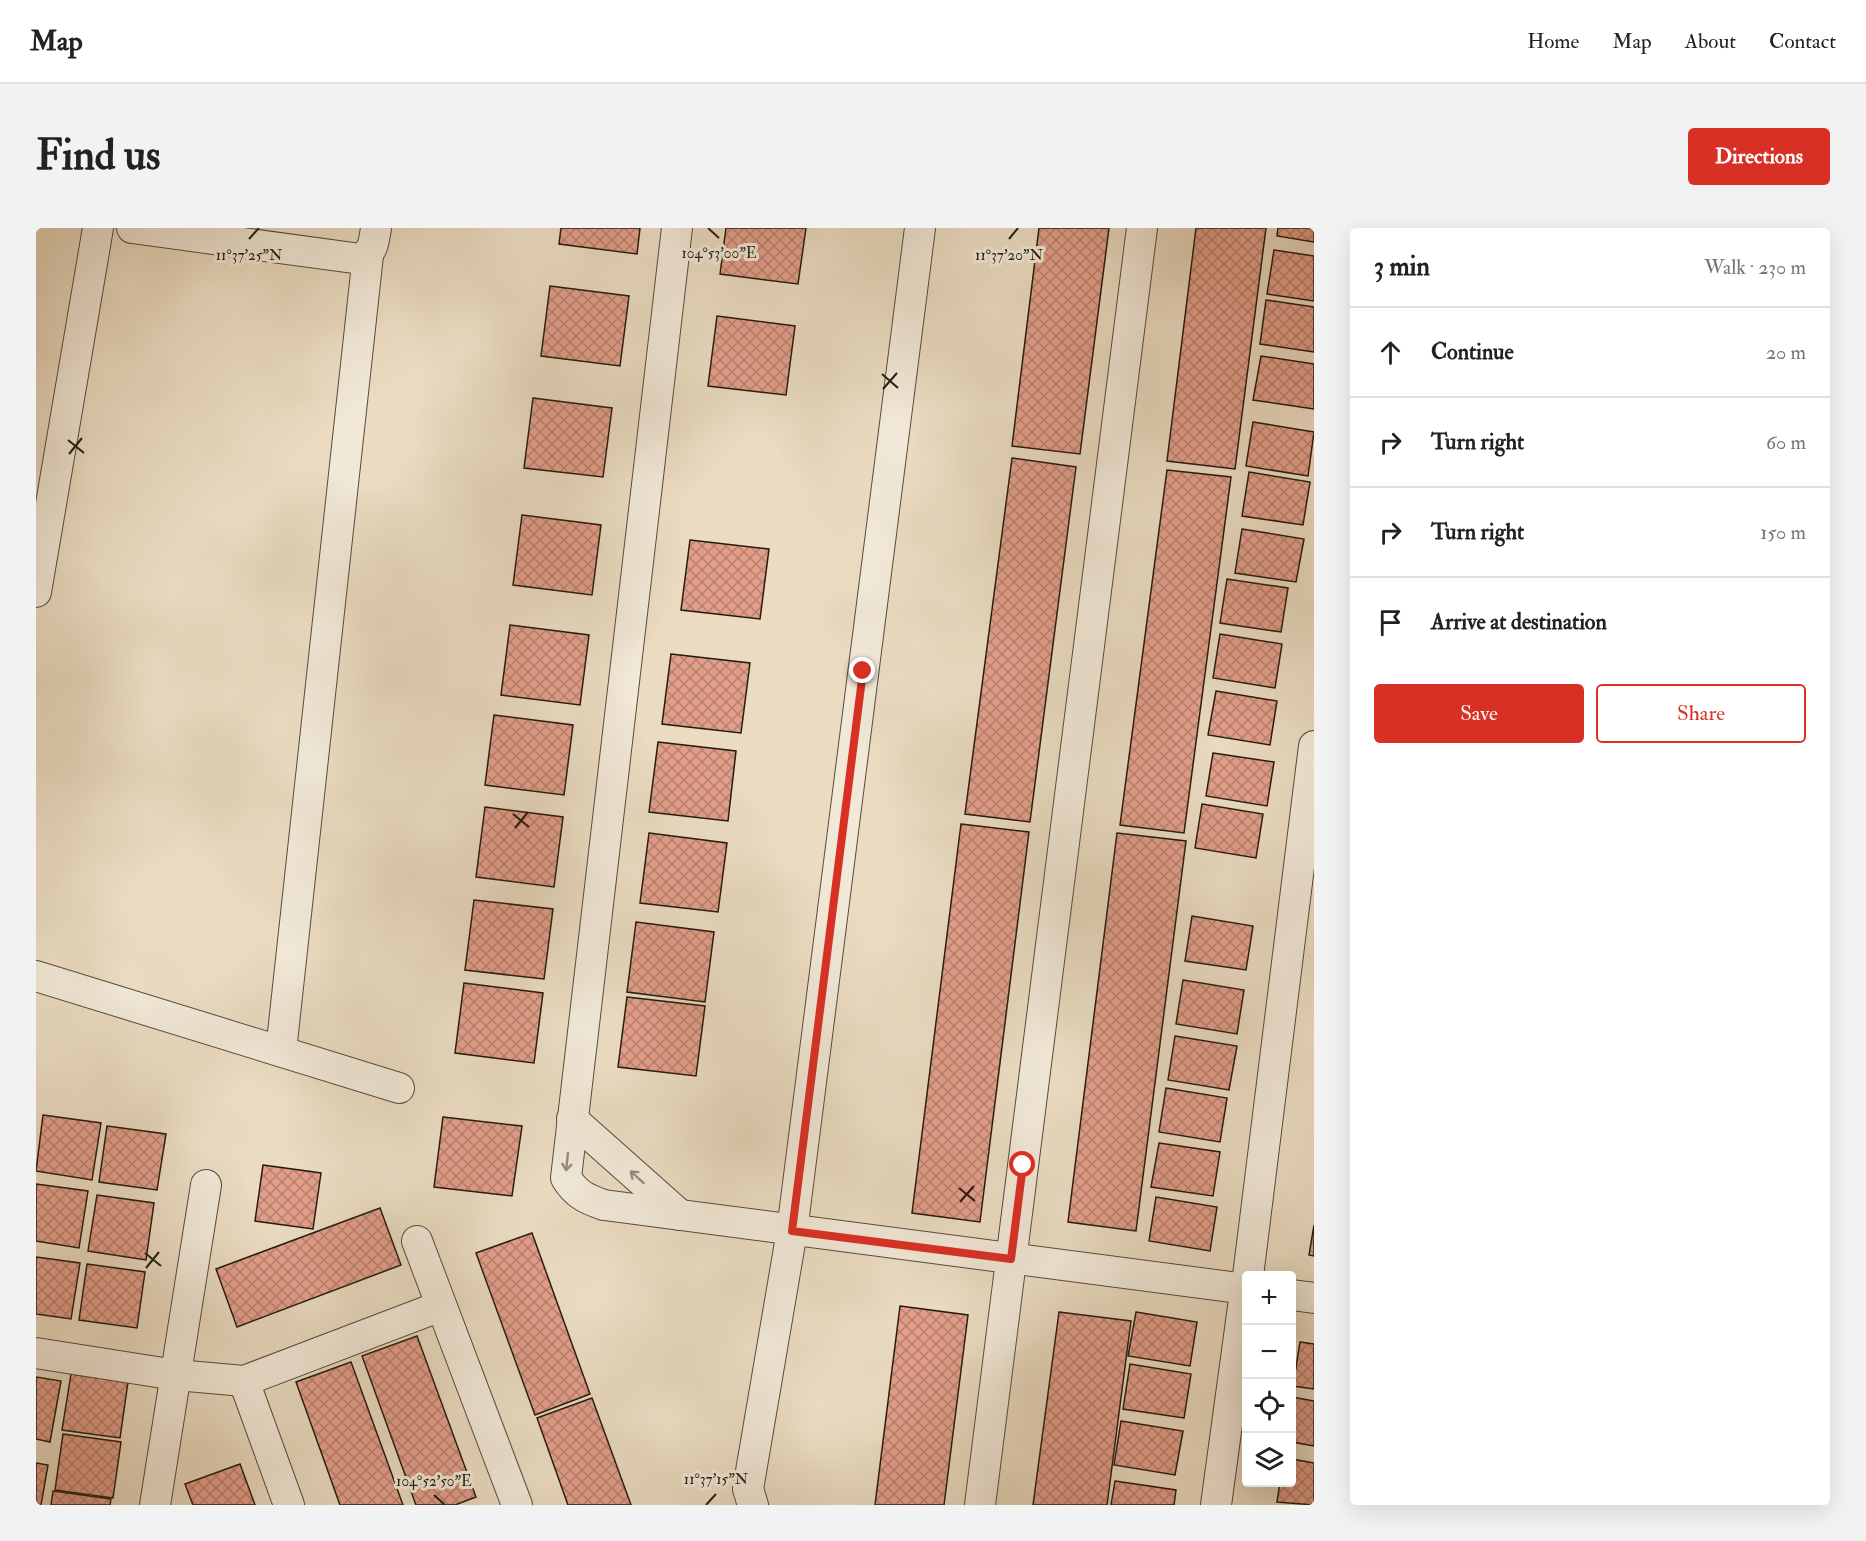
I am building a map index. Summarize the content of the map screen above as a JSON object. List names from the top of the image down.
{
  "page": {
    "header": "Map",
    "nav": [
      "Home",
      "Map",
      "About",
      "Contact"
    ],
    "buttons": [
      "Directions",
      ["Save", "Share"]
    ],
    "title": "Find us",
    "heading": ["3 min", "Walk · 230 m"],
    "list": [
      ["Continue", "20 m"],
      ["Turn right", "60 m"],
      ["Turn right", "150 m"],
      "Arrive at destination"
    ],
    "map_buttons": ["+", "−"]
  },
  "coordinates": [
    "104°53'00\"E",
    "11°37'25\"N",
    "11°37'20\"N",
    "11°37'15\"N",
    "104°52'50\"E"
  ]
}
